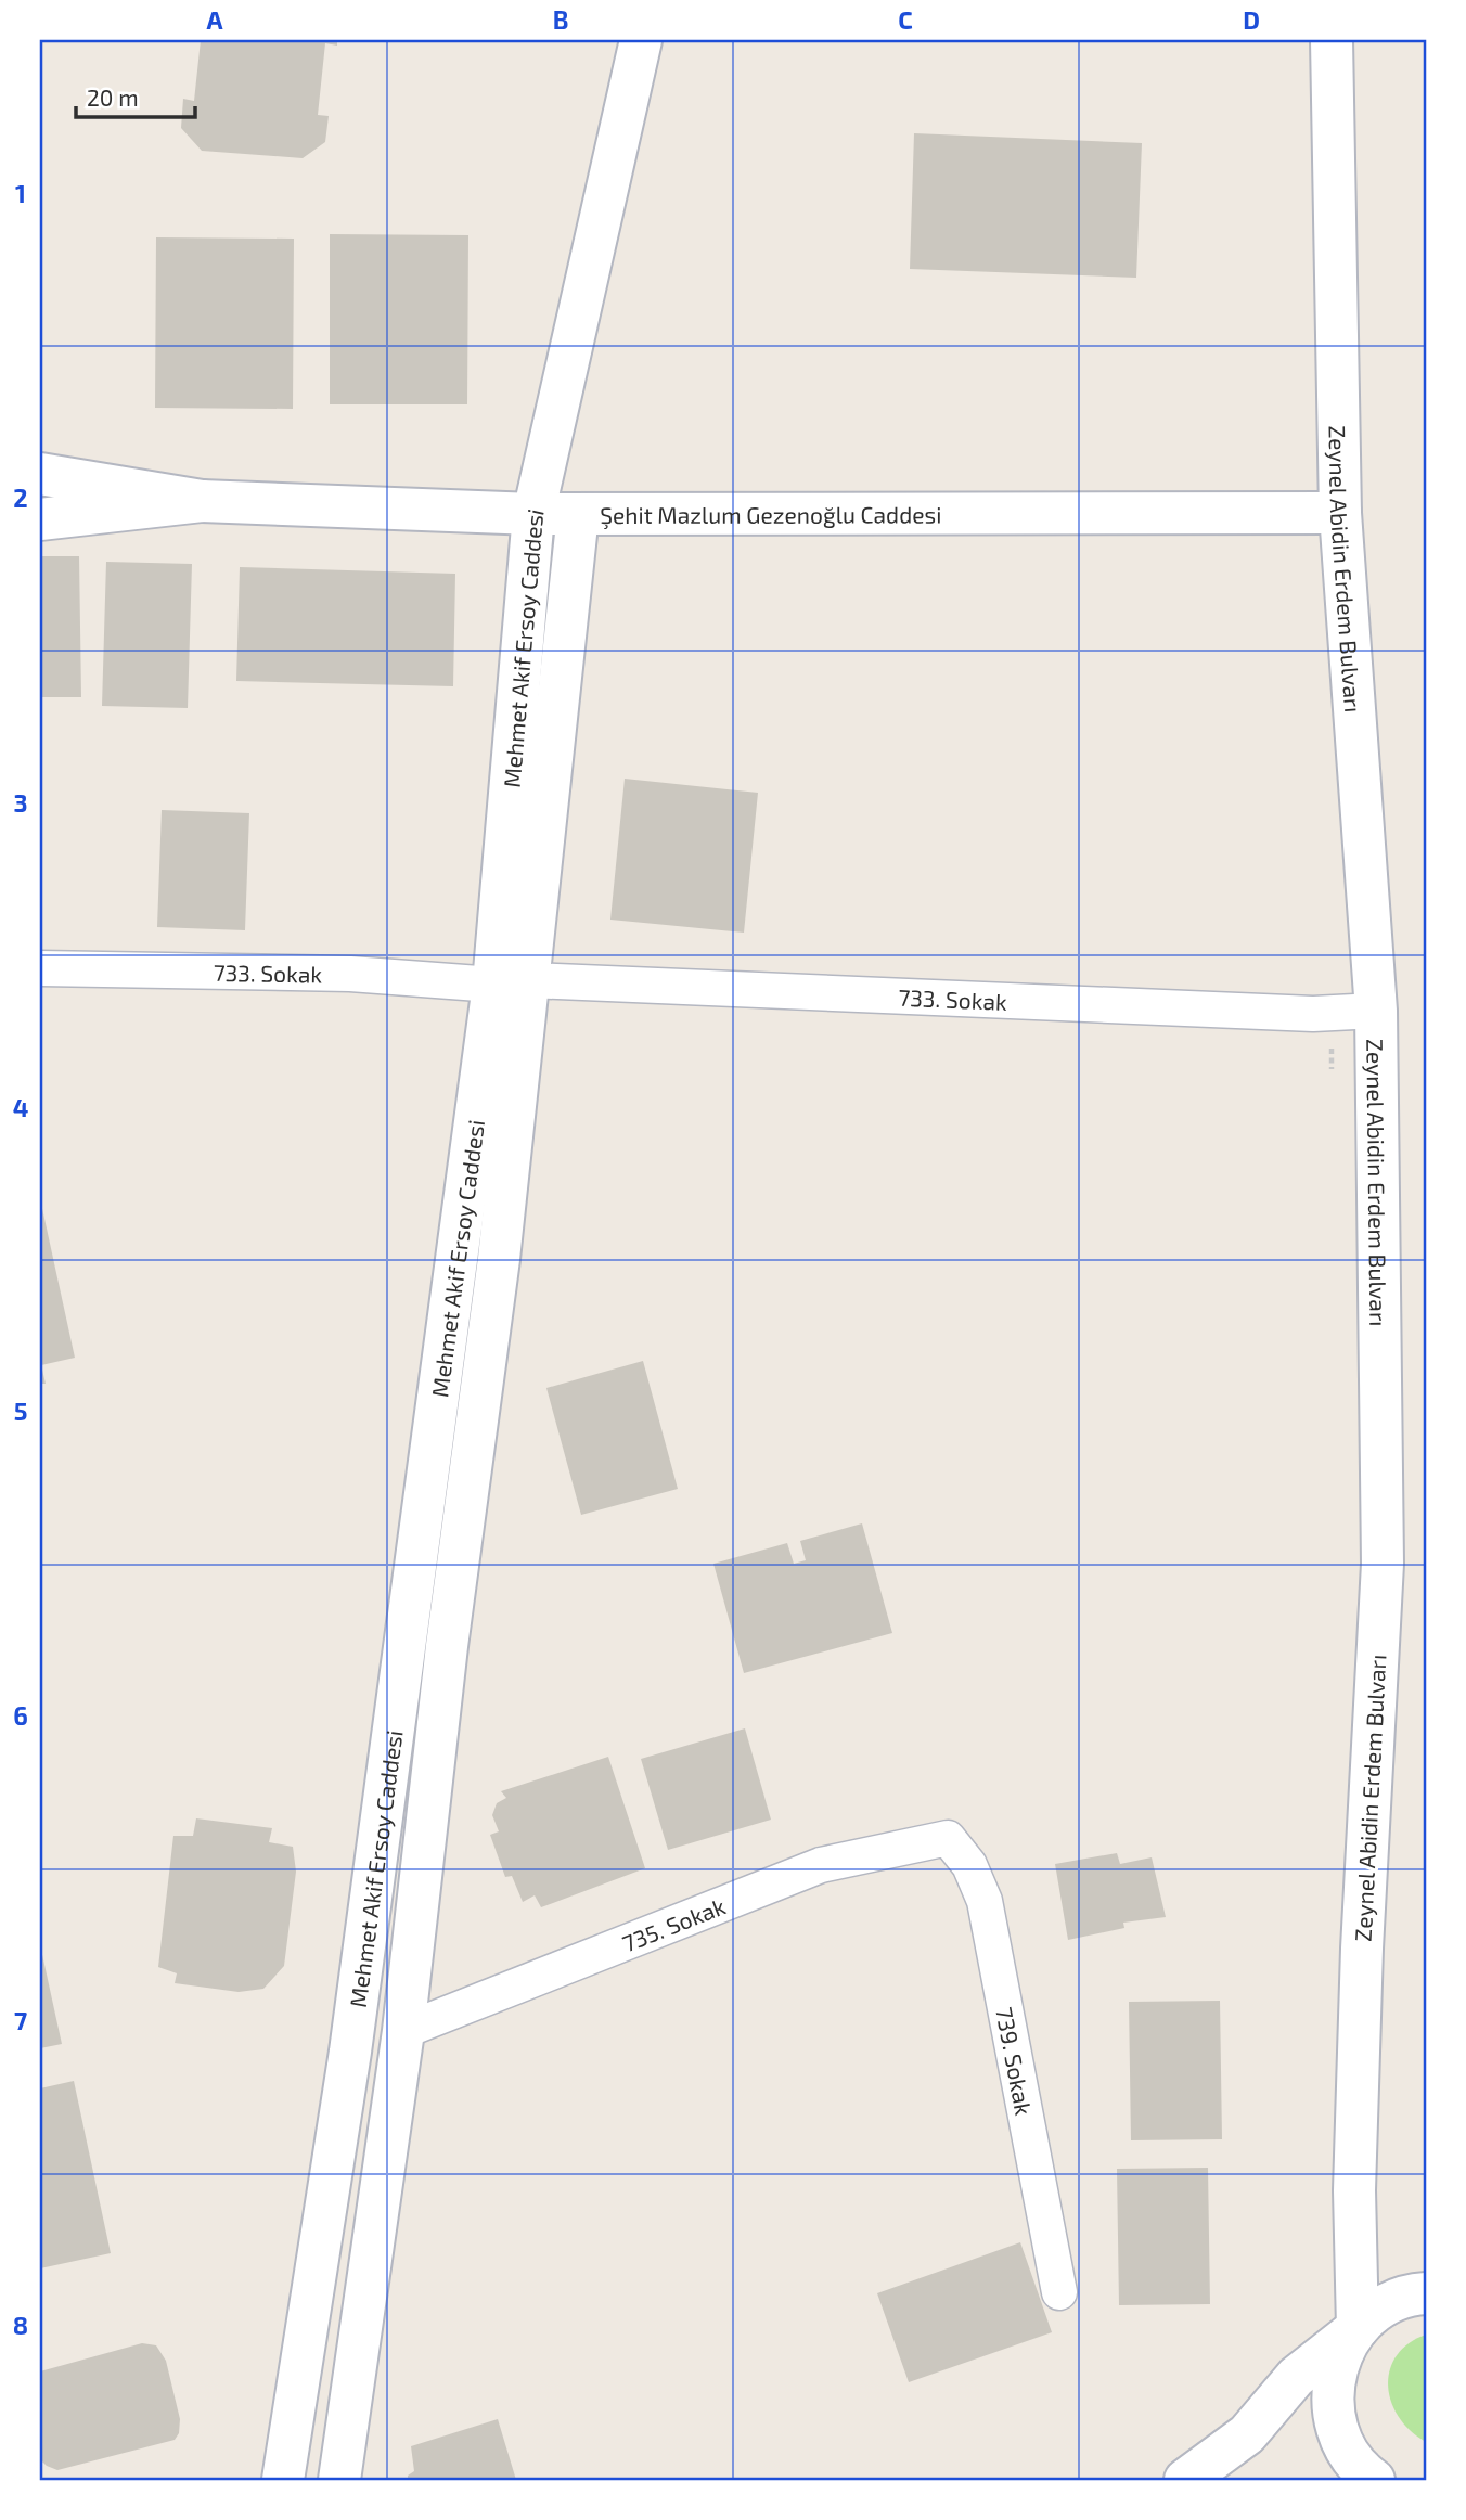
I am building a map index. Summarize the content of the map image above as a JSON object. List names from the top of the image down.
{
  "streets": {
    "street": [
      "Şehit Mazlum Gezenoğlu Caddesi",
      "Zeynel Abidin Erdem Bulvarı",
      "Mehmet Akif Ersoy Caddesi",
      "733. Sokak",
      "735. Sokak",
      "739. Sokak"
    ]
  },
  "crossings": [
    ["Şehit Mazlum Gezenoğlu Caddesi", "Zeynel Abidin Erdem Bulvarı"],
    ["Şehit Mazlum Gezenoğlu Caddesi", "Mehmet Akif Ersoy Caddesi"],
    ["Zeynel Abidin Erdem Bulvarı", "733. Sokak"],
    ["Mehmet Akif Ersoy Caddesi", "733. Sokak"],
    ["735. Sokak", "739. Sokak"]
  ],
  "scale_bar": "20 m",
  "grid": {
    "columns": [
      "A",
      "B",
      "C",
      "D"
    ],
    "rows": [
      "1",
      "2",
      "3",
      "4",
      "5",
      "6",
      "7",
      "8"
    ]
  }
}
